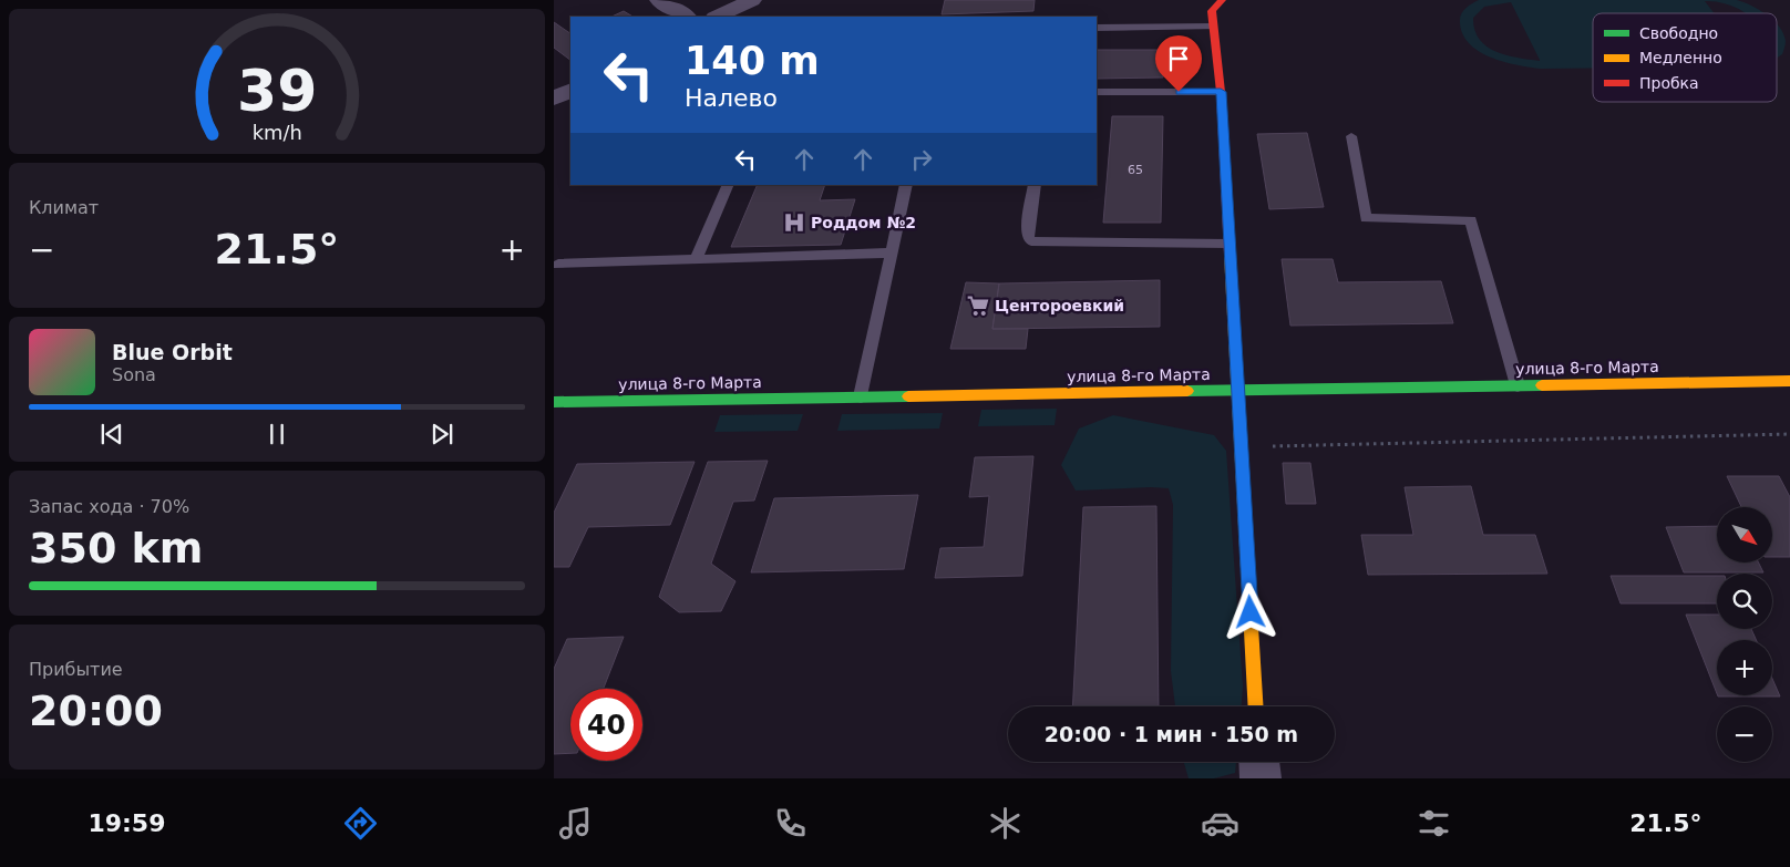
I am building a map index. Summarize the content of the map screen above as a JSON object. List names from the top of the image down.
{
  "streets": {
    "street": ["улица 8-го Марта"]
  },
  "places": {
    "hospital": ["Роддом №2"],
    "supermarket": ["Центороевкий"]
  },
  "house_numbers": ["65"],
  "legend": ["Свободно", "Медленно", "Пробка"],
  "north": "bottom right",
  "page": {
    "turn": ["140 m", "Налево"],
    "tile": [
      "Климат",
      ["Запас хода · 70%", "350 km"],
      ["Прибытие", "20:00"]
    ],
    "heat": ["−", "21.5°", "+"],
    "song": ["Blue Orbit", "Sona"],
    "map_buttons": ["+", "−"],
    "limit": "40",
    "trip": "20:00 · 1 мин · 150 m",
    "tabs": ["19:59", "21.5°"],
    "gauge": ["39", "km/h"]
  }
}
